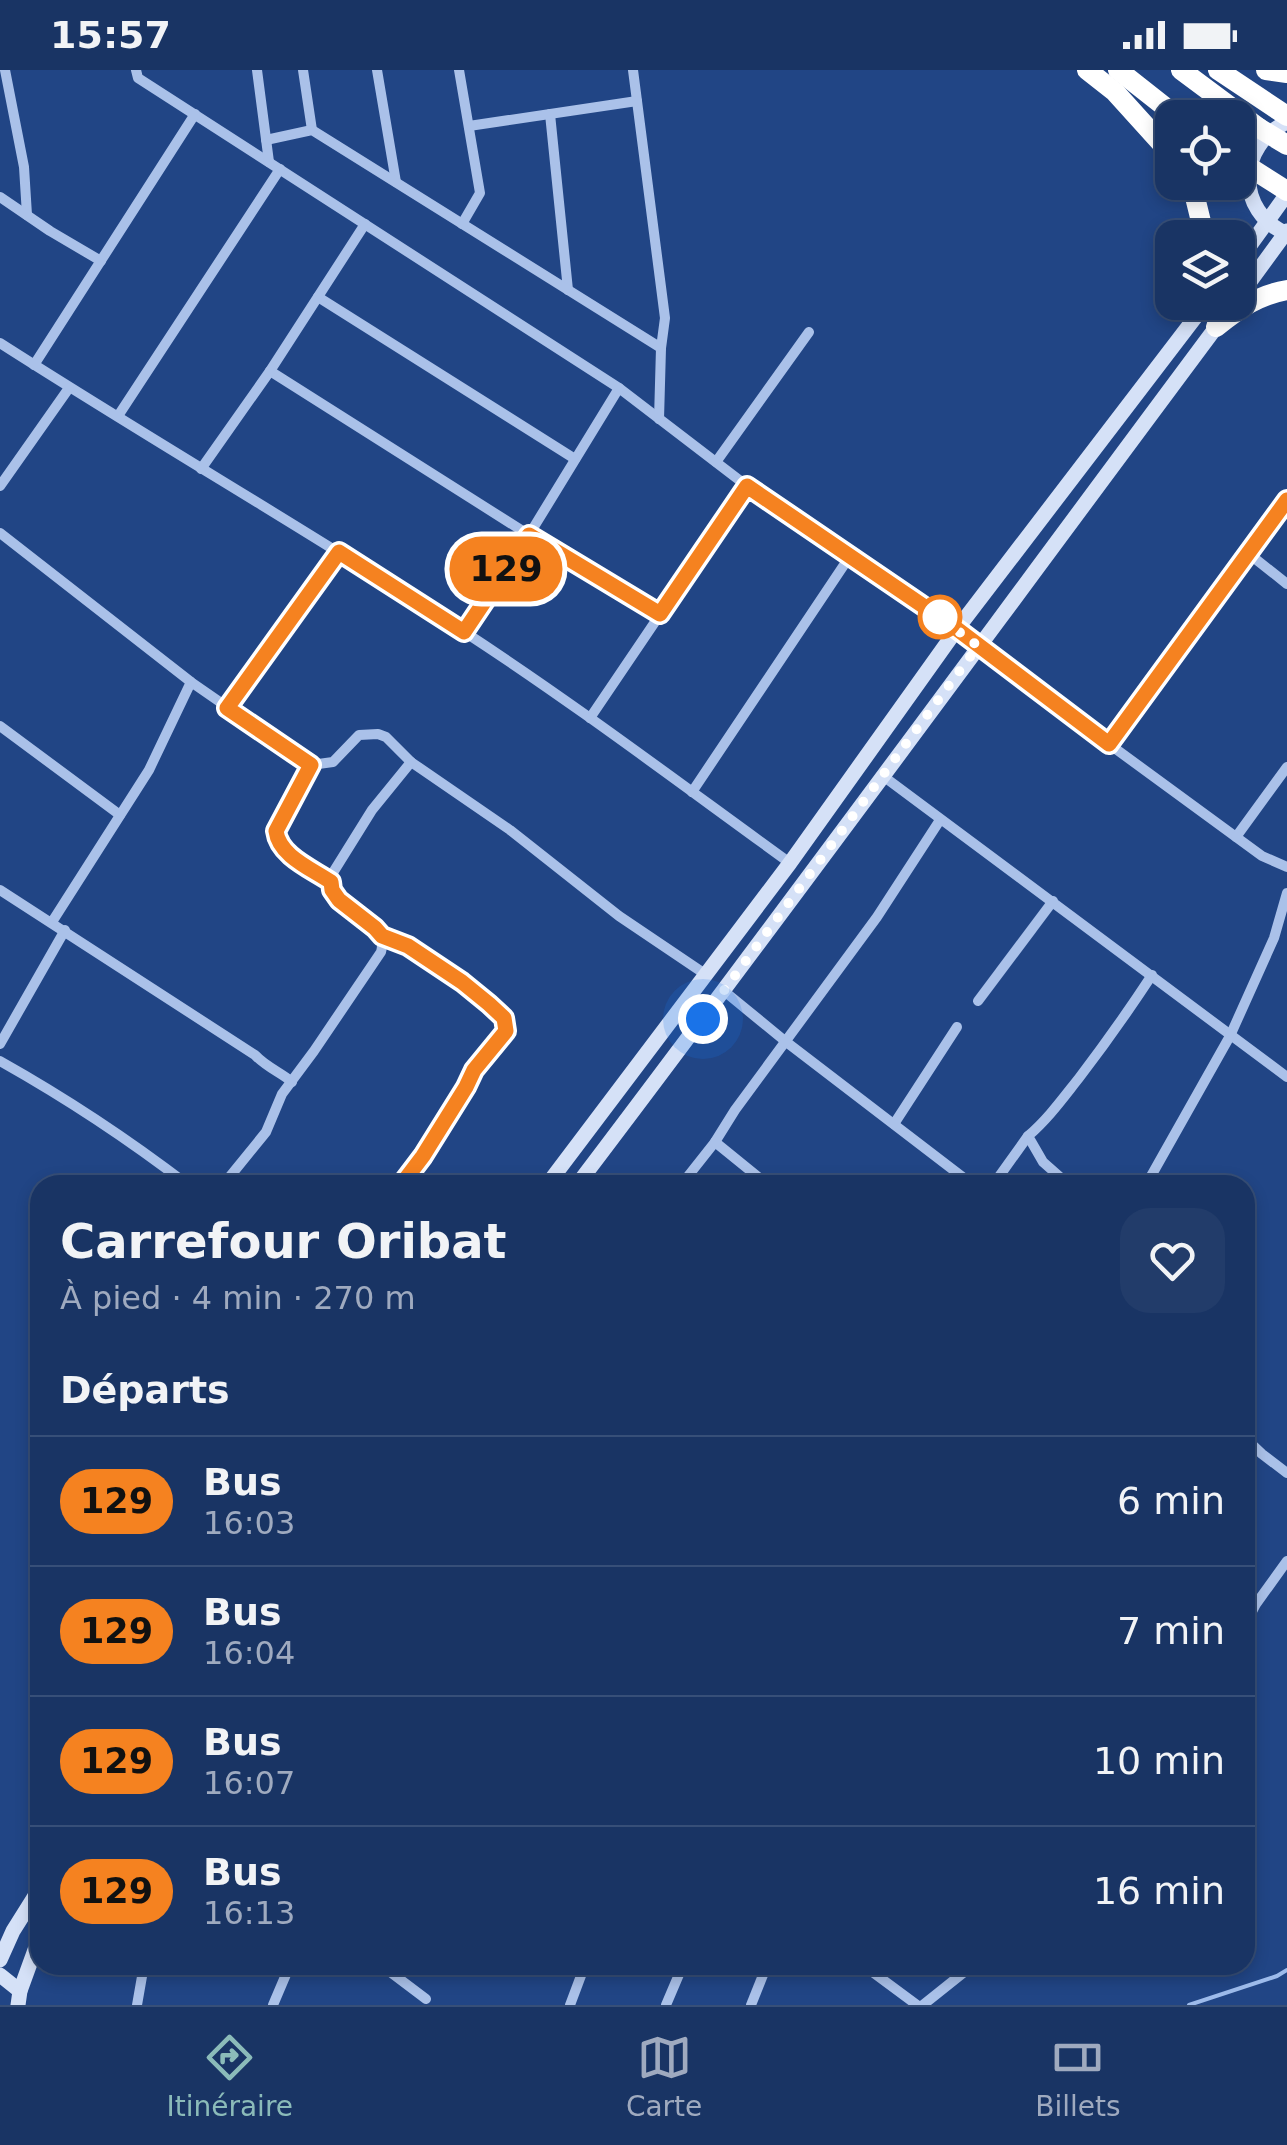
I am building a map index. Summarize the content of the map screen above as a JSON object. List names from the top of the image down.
{
  "lines": ["bus line 129"],
  "page": {
    "status": "15:57",
    "on_map": "129",
    "heading": [
      ["Carrefour Oribat", "À pied · 4 min · 270 m"],
      "Départs"
    ],
    "list": [
      {
        "mark": "129",
        "name": "Bus",
        "note": "16:03",
        "value": "6 min"
      },
      {
        "mark": "129",
        "name": "Bus",
        "note": "16:04",
        "value": "7 min"
      },
      {
        "mark": "129",
        "name": "Bus",
        "note": "16:07",
        "value": "10 min"
      },
      {
        "mark": "129",
        "name": "Bus",
        "note": "16:13",
        "value": "16 min"
      }
    ],
    "tabs": ["Itinéraire", "Carte", "Billets"]
  }
}
